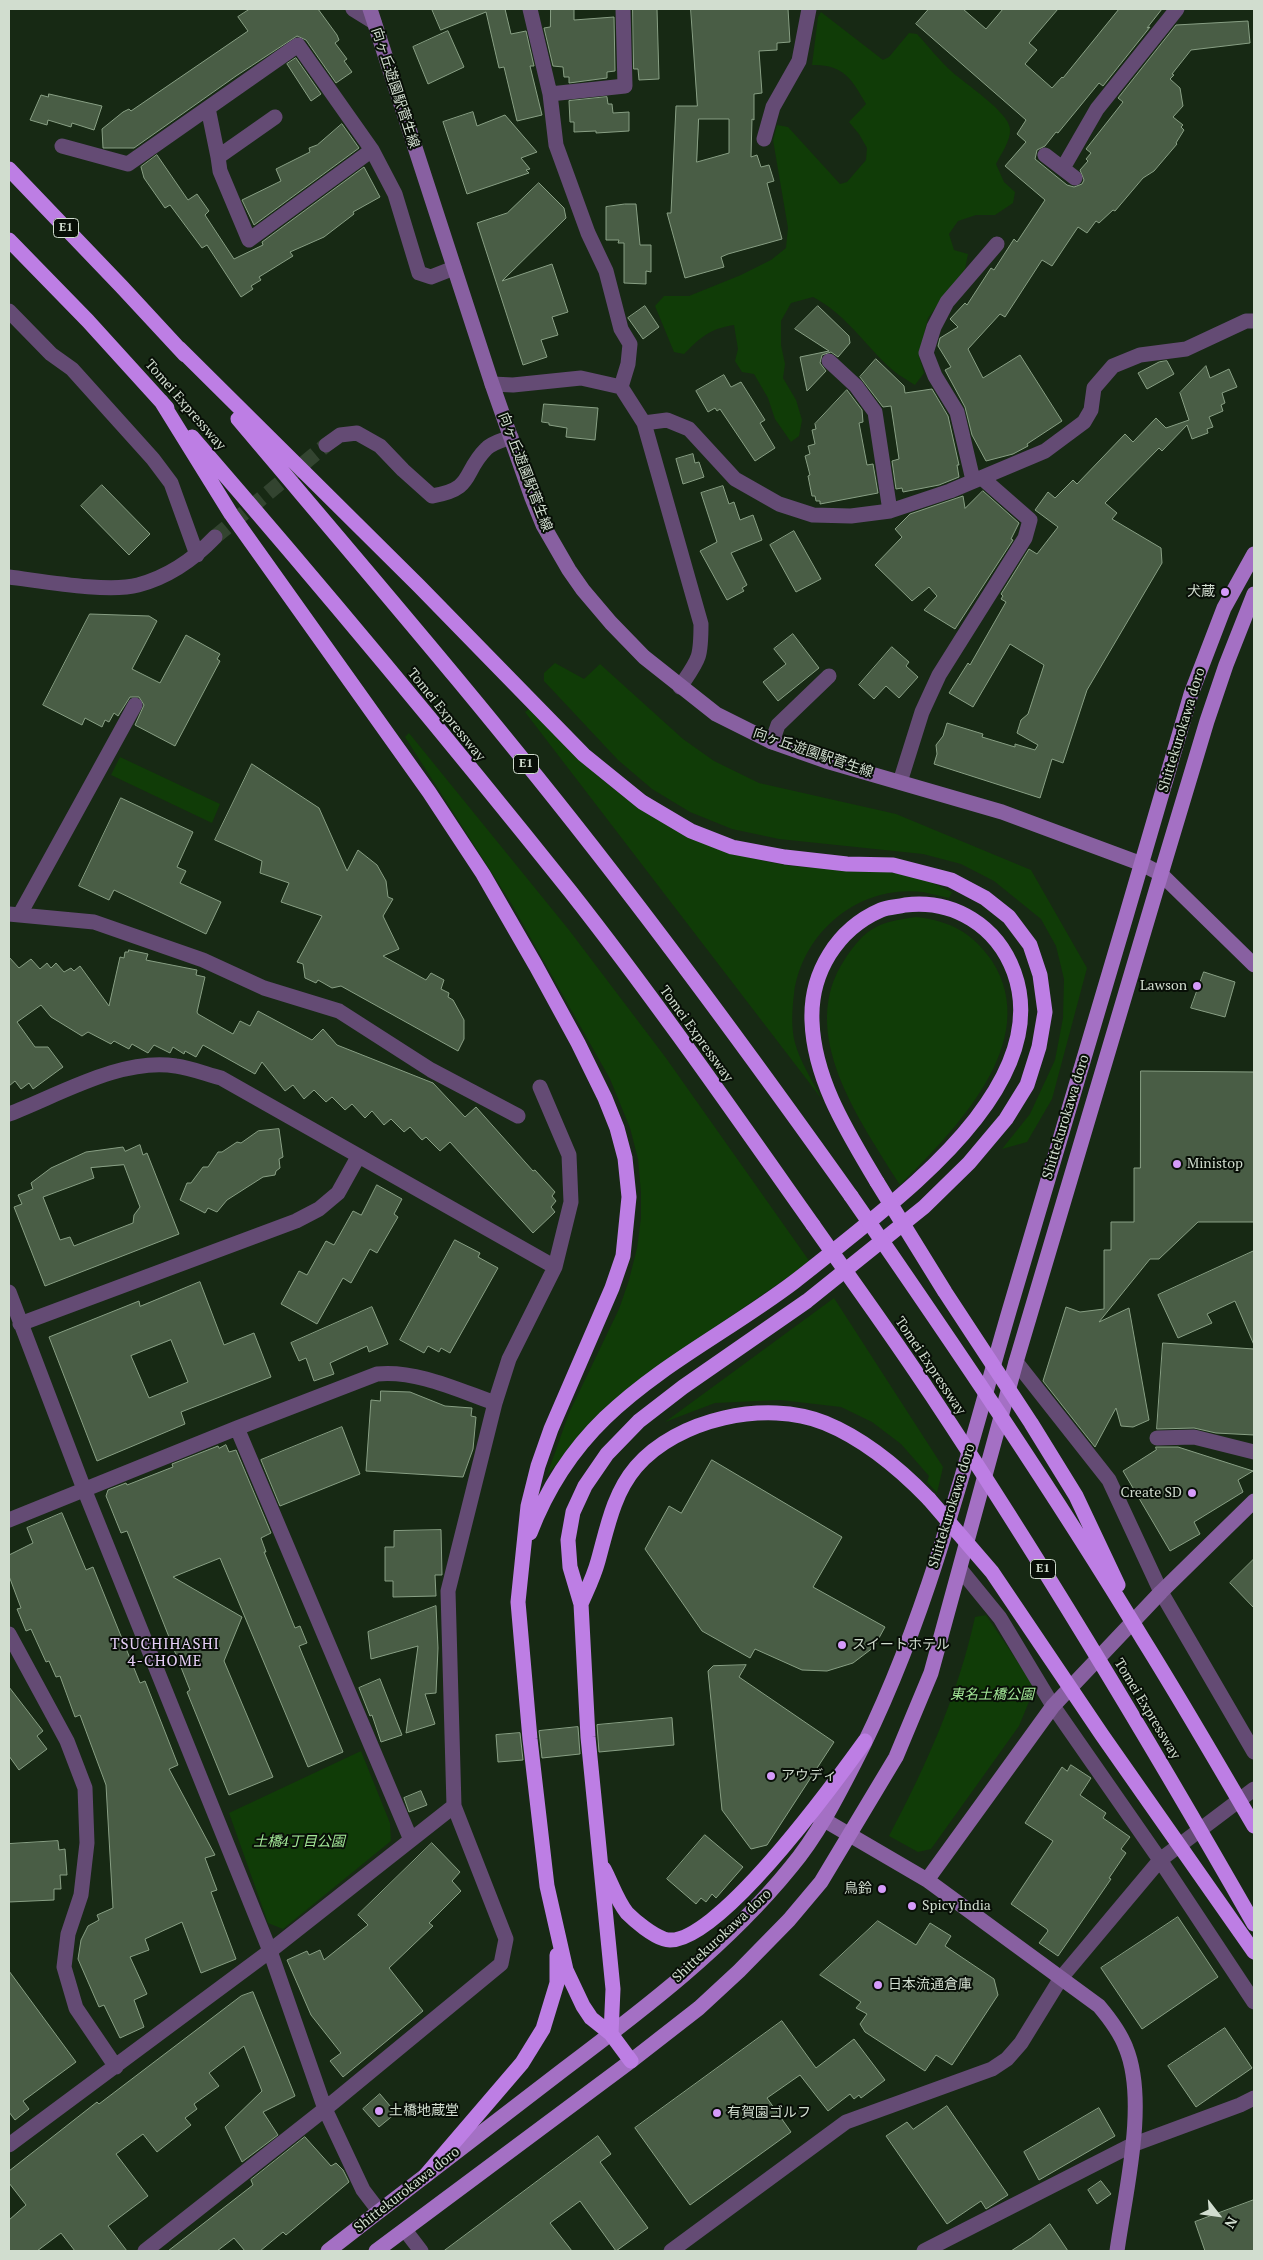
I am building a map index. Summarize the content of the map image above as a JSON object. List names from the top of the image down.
{
  "streets": {
    "highway": ["E1", "Tomei Expressway"],
    "main road": ["Shittekurokawa doro"],
    "street": ["向ヶ丘遊園駅菅生線"]
  },
  "crossings": [
    ["向ヶ丘遊園駅菅生線", "Shittekurokawa doro"]
  ],
  "districts": ["TSUCHIHASHI 4-CHOME"],
  "parks": ["東名土橋公園", "土橋4丁目公園"],
  "places": [
    "犬蔵",
    "Lawson",
    "Ministop",
    "Create SD",
    "スイートホテル",
    "アウディ",
    "鳥鈴",
    "Spicy India",
    "日本流通倉庫",
    "土橋地蔵堂",
    "有賀園ゴルフ"
  ],
  "north": "bottom right"
}
